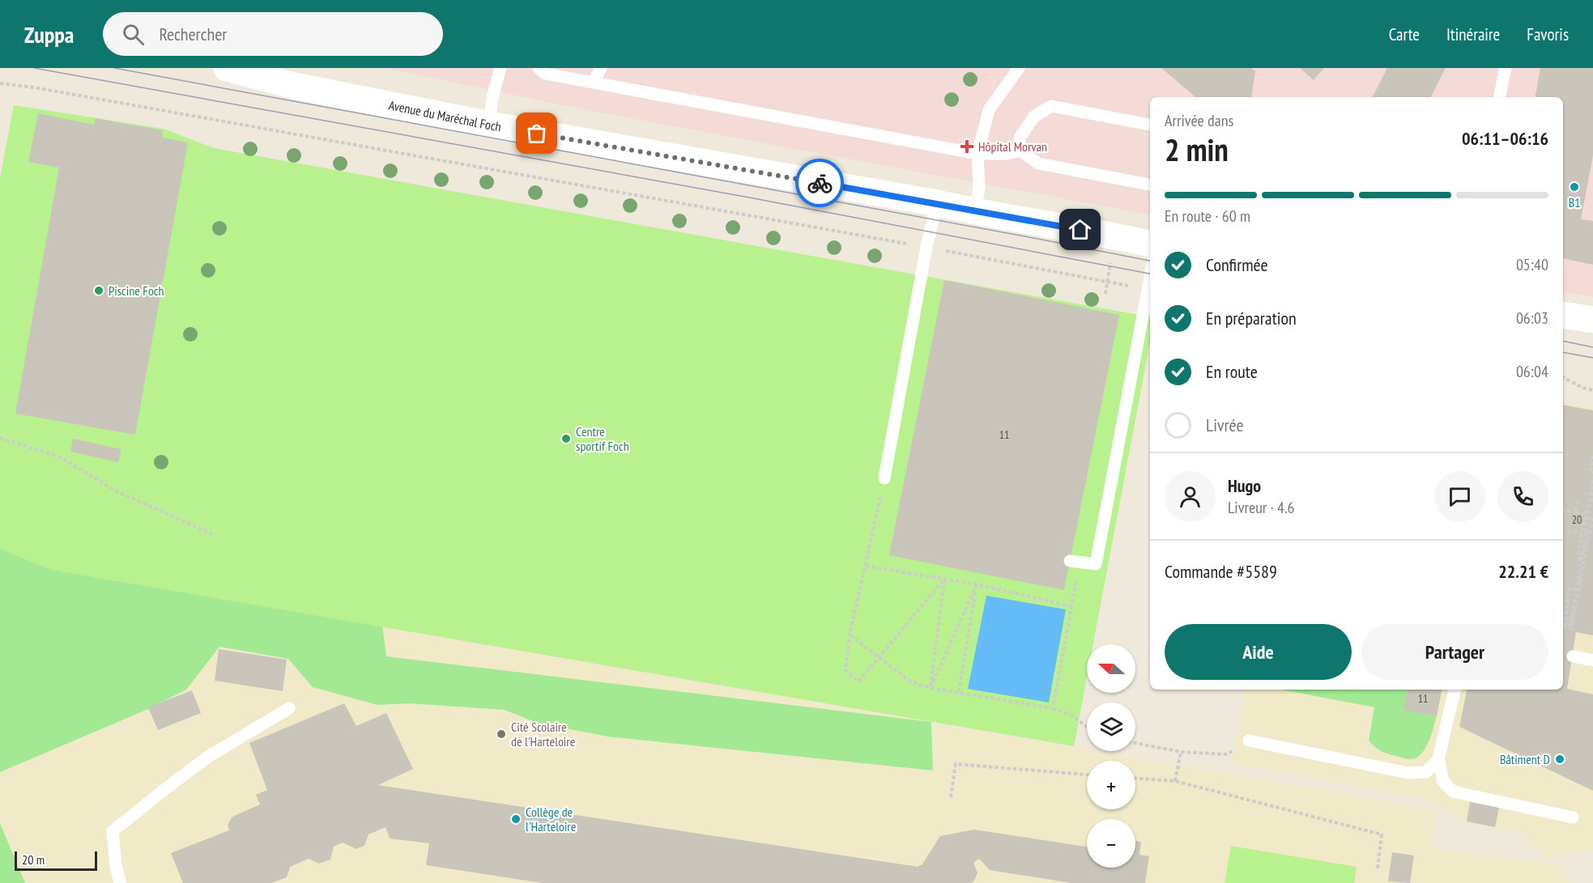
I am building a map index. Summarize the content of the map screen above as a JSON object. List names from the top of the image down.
{
  "streets": {
    "main road": ["Avenue du Maréchal Foch"]
  },
  "places": {
    "health": ["Hôpital Morvan"],
    "other": [
      "B1",
      "Piscine Foch",
      "Centre sportif Foch",
      "Cité Scolaire de l'Harteloire",
      "Bâtiment D",
      "Collège de l'Harteloire"
    ]
  },
  "house_numbers": ["11", "20", "11"],
  "scale_bar": "20 m",
  "north": "left",
  "page": {
    "header": "Zuppa",
    "search": "Rechercher",
    "nav": ["Carte", "Itinéraire", "Favoris"],
    "heading": ["2 min", "Arrivée dans", "06:11–06:16"],
    "panel": [
      "Hugo",
      "Livreur · 4.6",
      "Commande #5589",
      "22.21 €"
    ],
    "bar": "En route · 60 m",
    "list": [
      ["Confirmée", "05:40"],
      ["En préparation", "06:03"],
      ["En route", "06:04"],
      "Livrée"
    ],
    "buttons": ["Aide", "Partager"],
    "map_buttons": ["+", "−"],
    "scale": "20 m"
  }
}
